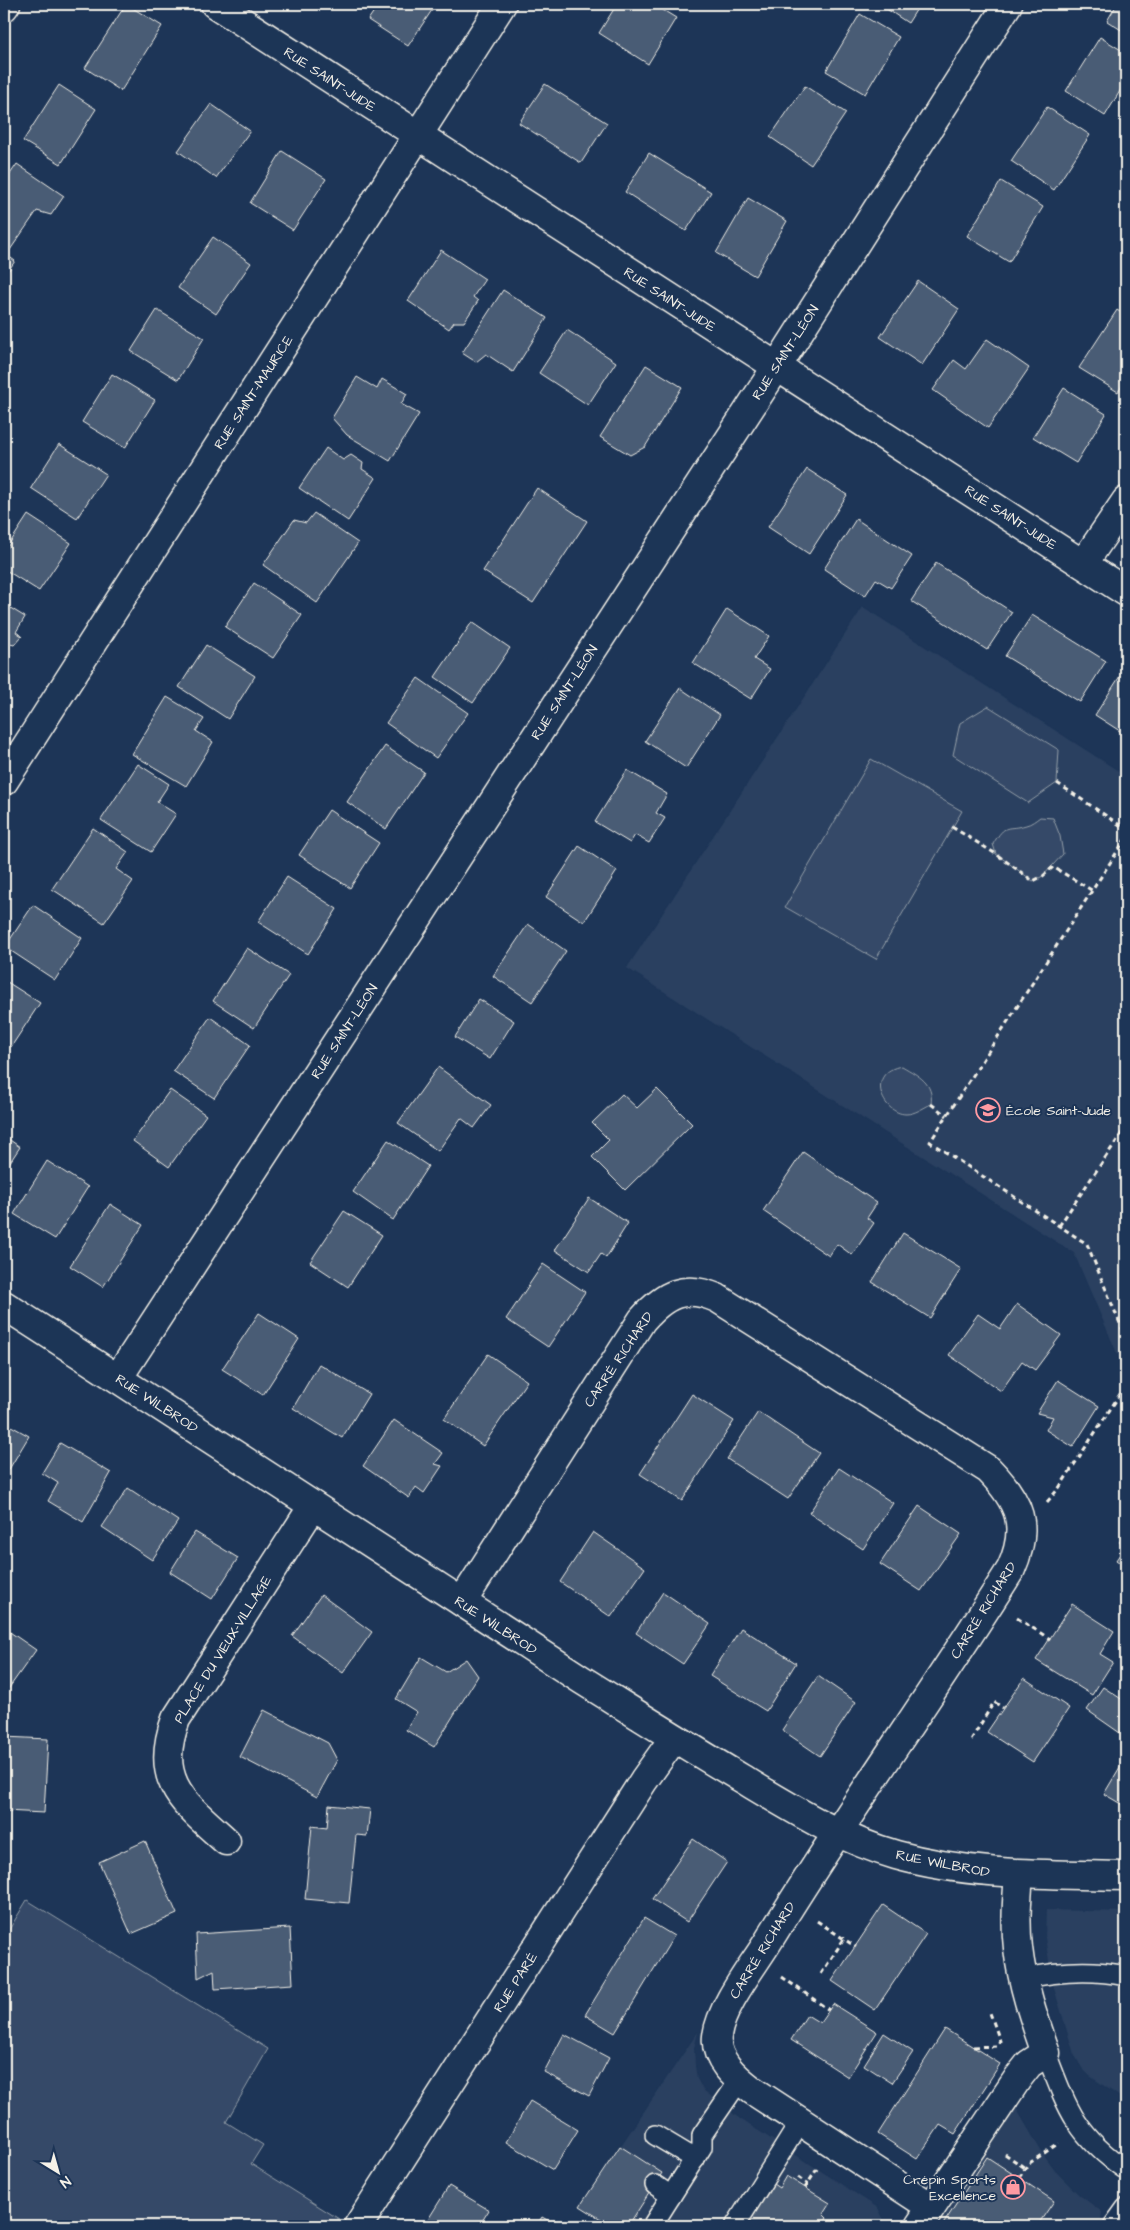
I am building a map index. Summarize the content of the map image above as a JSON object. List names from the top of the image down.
{
  "streets": {
    "street": [
      "RUE SAINT-JUDE",
      "RUE SAINT-LÉON",
      "RUE SAINT-MAURICE",
      "CARRÉ RICHARD",
      "RUE WILBROD",
      "PLACE DU VIEUX-VILLAGE",
      "RUE PARÉ"
    ]
  },
  "crossings": [
    ["RUE SAINT-JUDE", "RUE SAINT-LÉON"],
    ["RUE SAINT-JUDE", "RUE SAINT-MAURICE"],
    ["RUE SAINT-LÉON", "RUE WILBROD"],
    ["CARRÉ RICHARD", "RUE WILBROD"],
    ["RUE WILBROD", "PLACE DU VIEUX-VILLAGE"],
    ["RUE WILBROD", "RUE PARÉ"]
  ],
  "places": {
    "school or university": ["École Saint-Jude"],
    "shop": ["Crépin Sports Excellence"]
  },
  "north": "bottom right"
}
